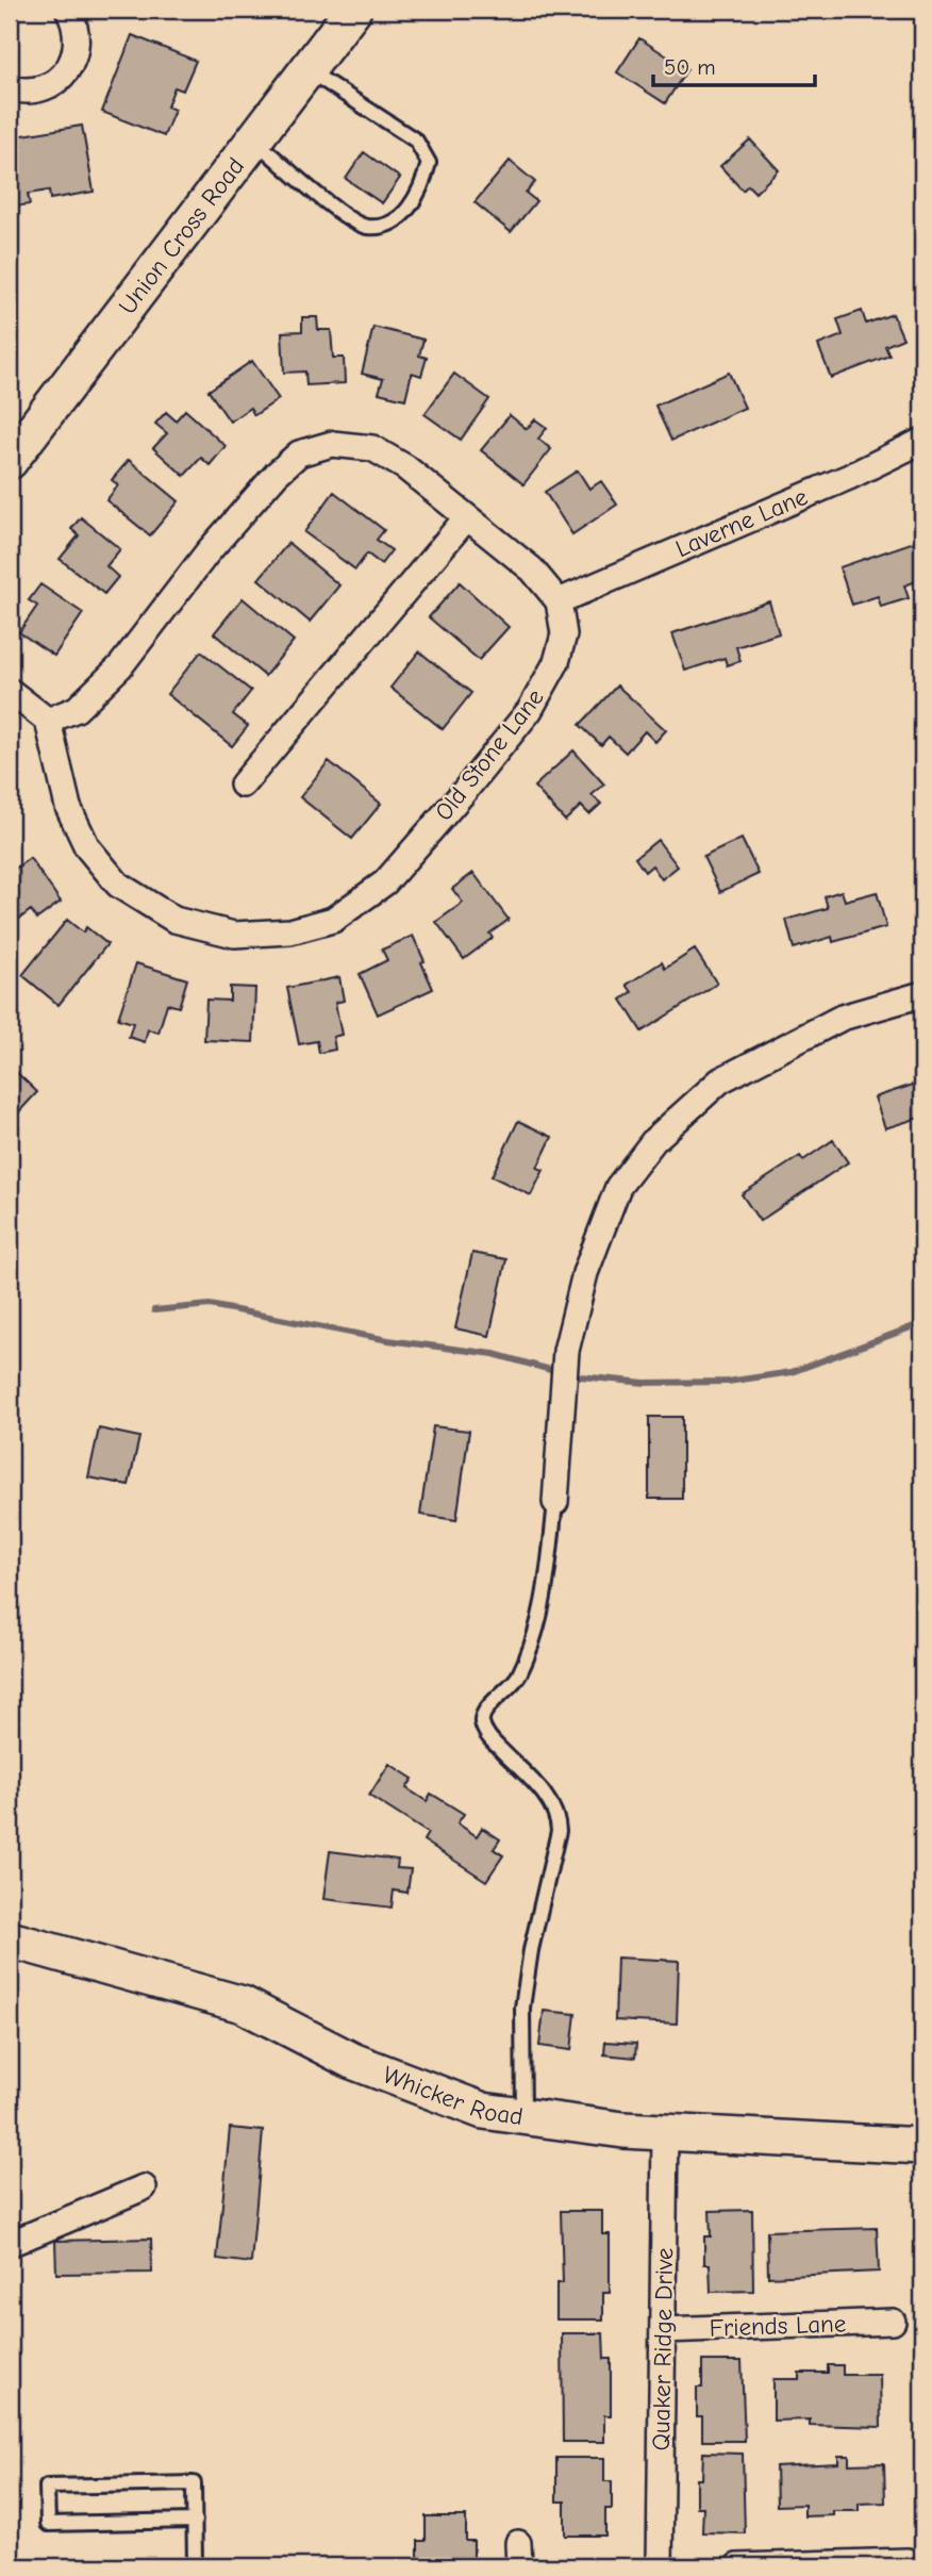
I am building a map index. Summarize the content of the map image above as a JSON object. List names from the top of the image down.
{
  "streets": {
    "street": [
      "Union Cross Road",
      "Laverne Lane",
      "Old Stone Lane",
      "Whicker Road",
      "Friends Lane",
      "Quaker Ridge Drive"
    ]
  },
  "crossings": [
    ["Laverne Lane", "Old Stone Lane"],
    ["Whicker Road", "Quaker Ridge Drive"],
    ["Friends Lane", "Quaker Ridge Drive"]
  ],
  "scale_bar": "50 m"
}
